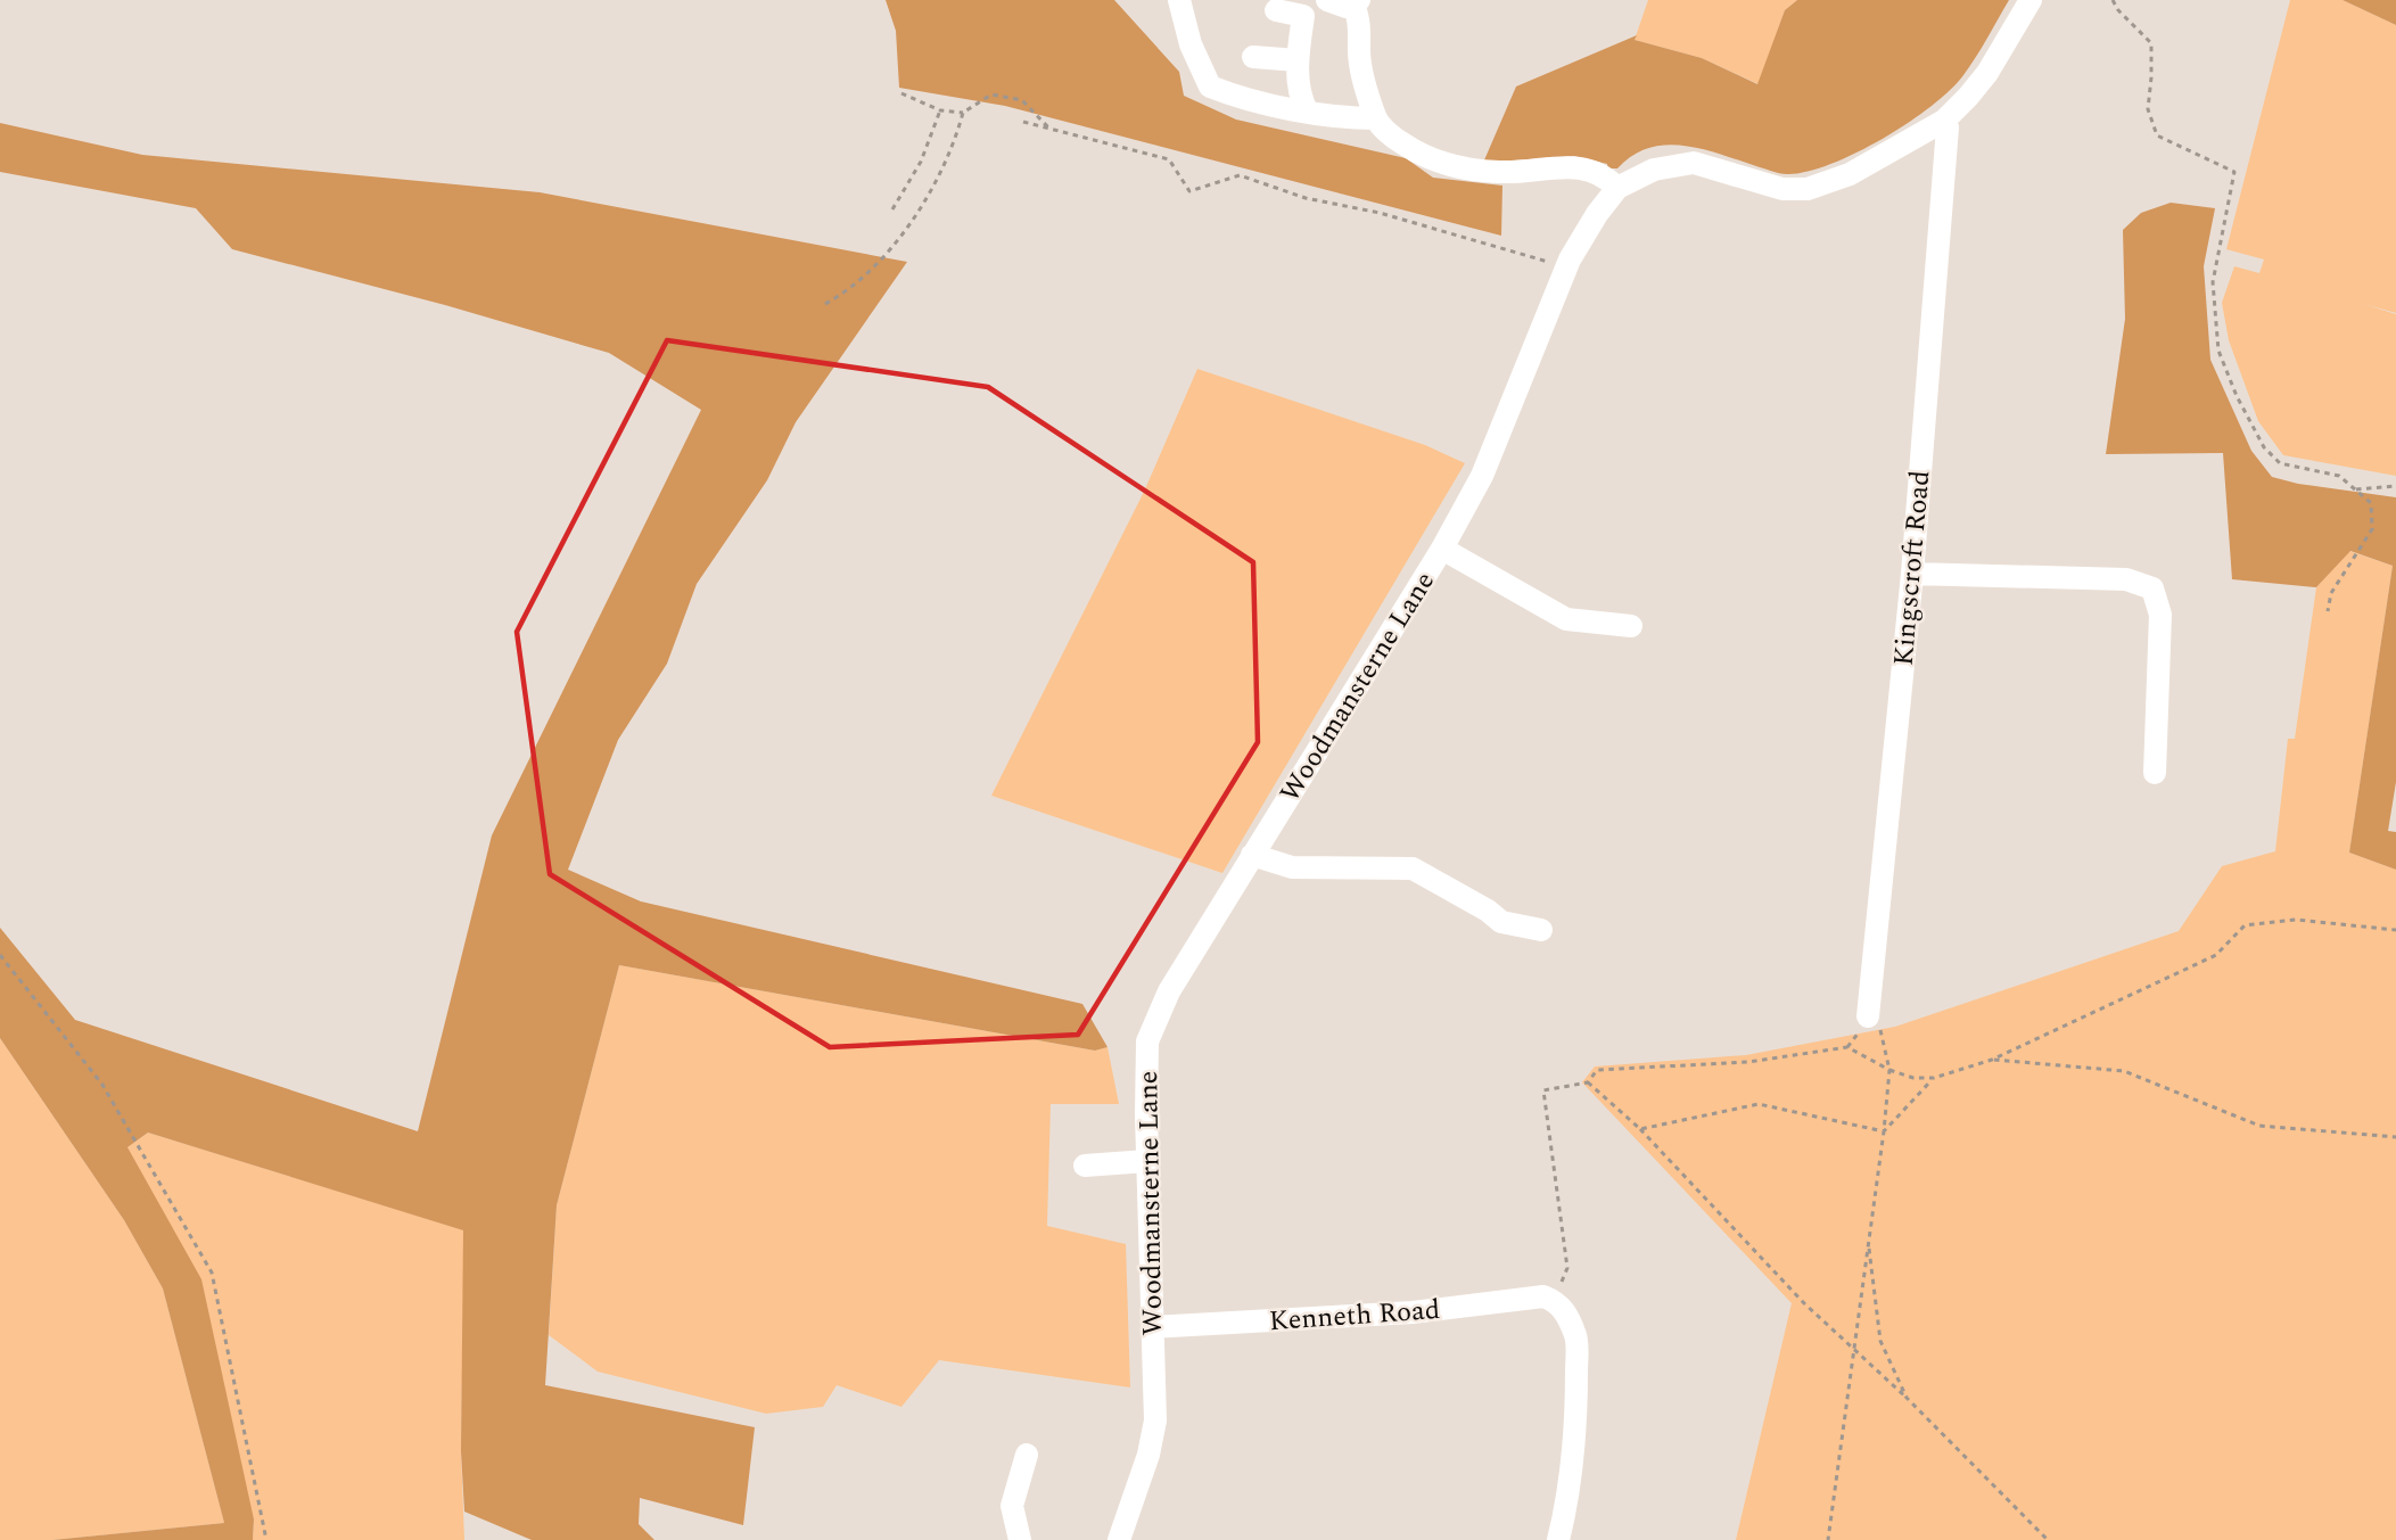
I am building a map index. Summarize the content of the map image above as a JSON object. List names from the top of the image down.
{
  "streets": {
    "street": ["Kingscroft Road", "Woodmansterne Lane", "Kenneth Road"]
  },
  "crossings": [
    ["Kingscroft Road", "Woodmansterne Lane"],
    ["Woodmansterne Lane", "Kenneth Road"]
  ]
}
